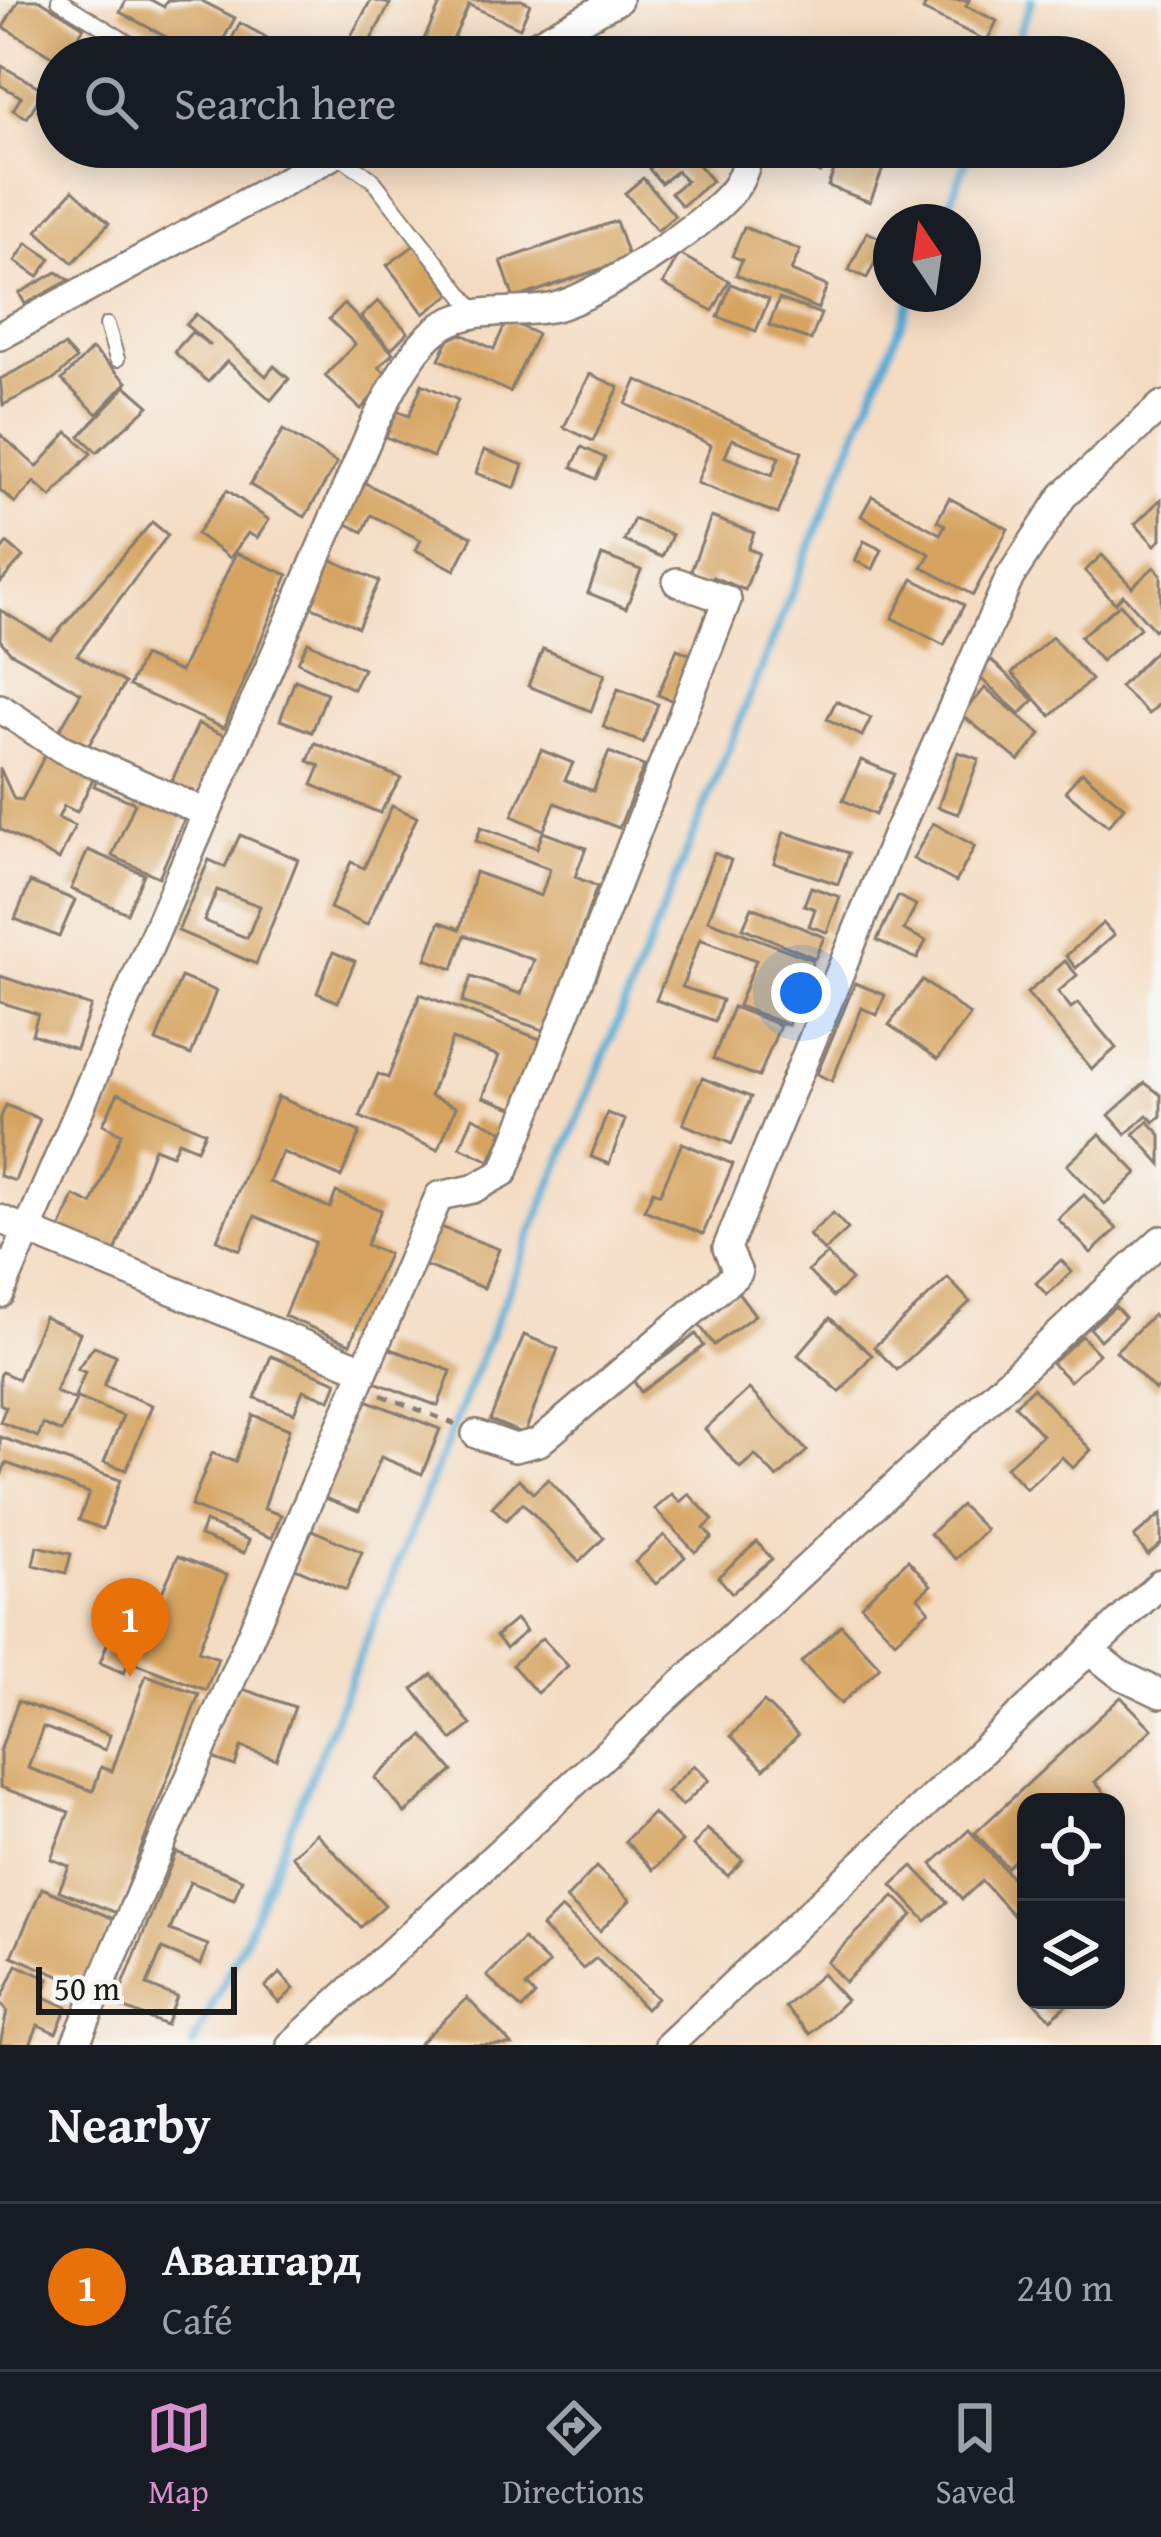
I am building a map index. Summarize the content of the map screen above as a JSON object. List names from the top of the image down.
{
  "scale_bar": "50 m",
  "north": "top",
  "page": {
    "search": "Search here",
    "pins": "1",
    "scale": "50 m",
    "heading": "Nearby",
    "list": [
      {
        "mark": "1",
        "name": "Авангард",
        "note": "Café",
        "value": "240 m"
      }
    ],
    "nav": ["Map", "Directions", "Saved"]
  }
}
